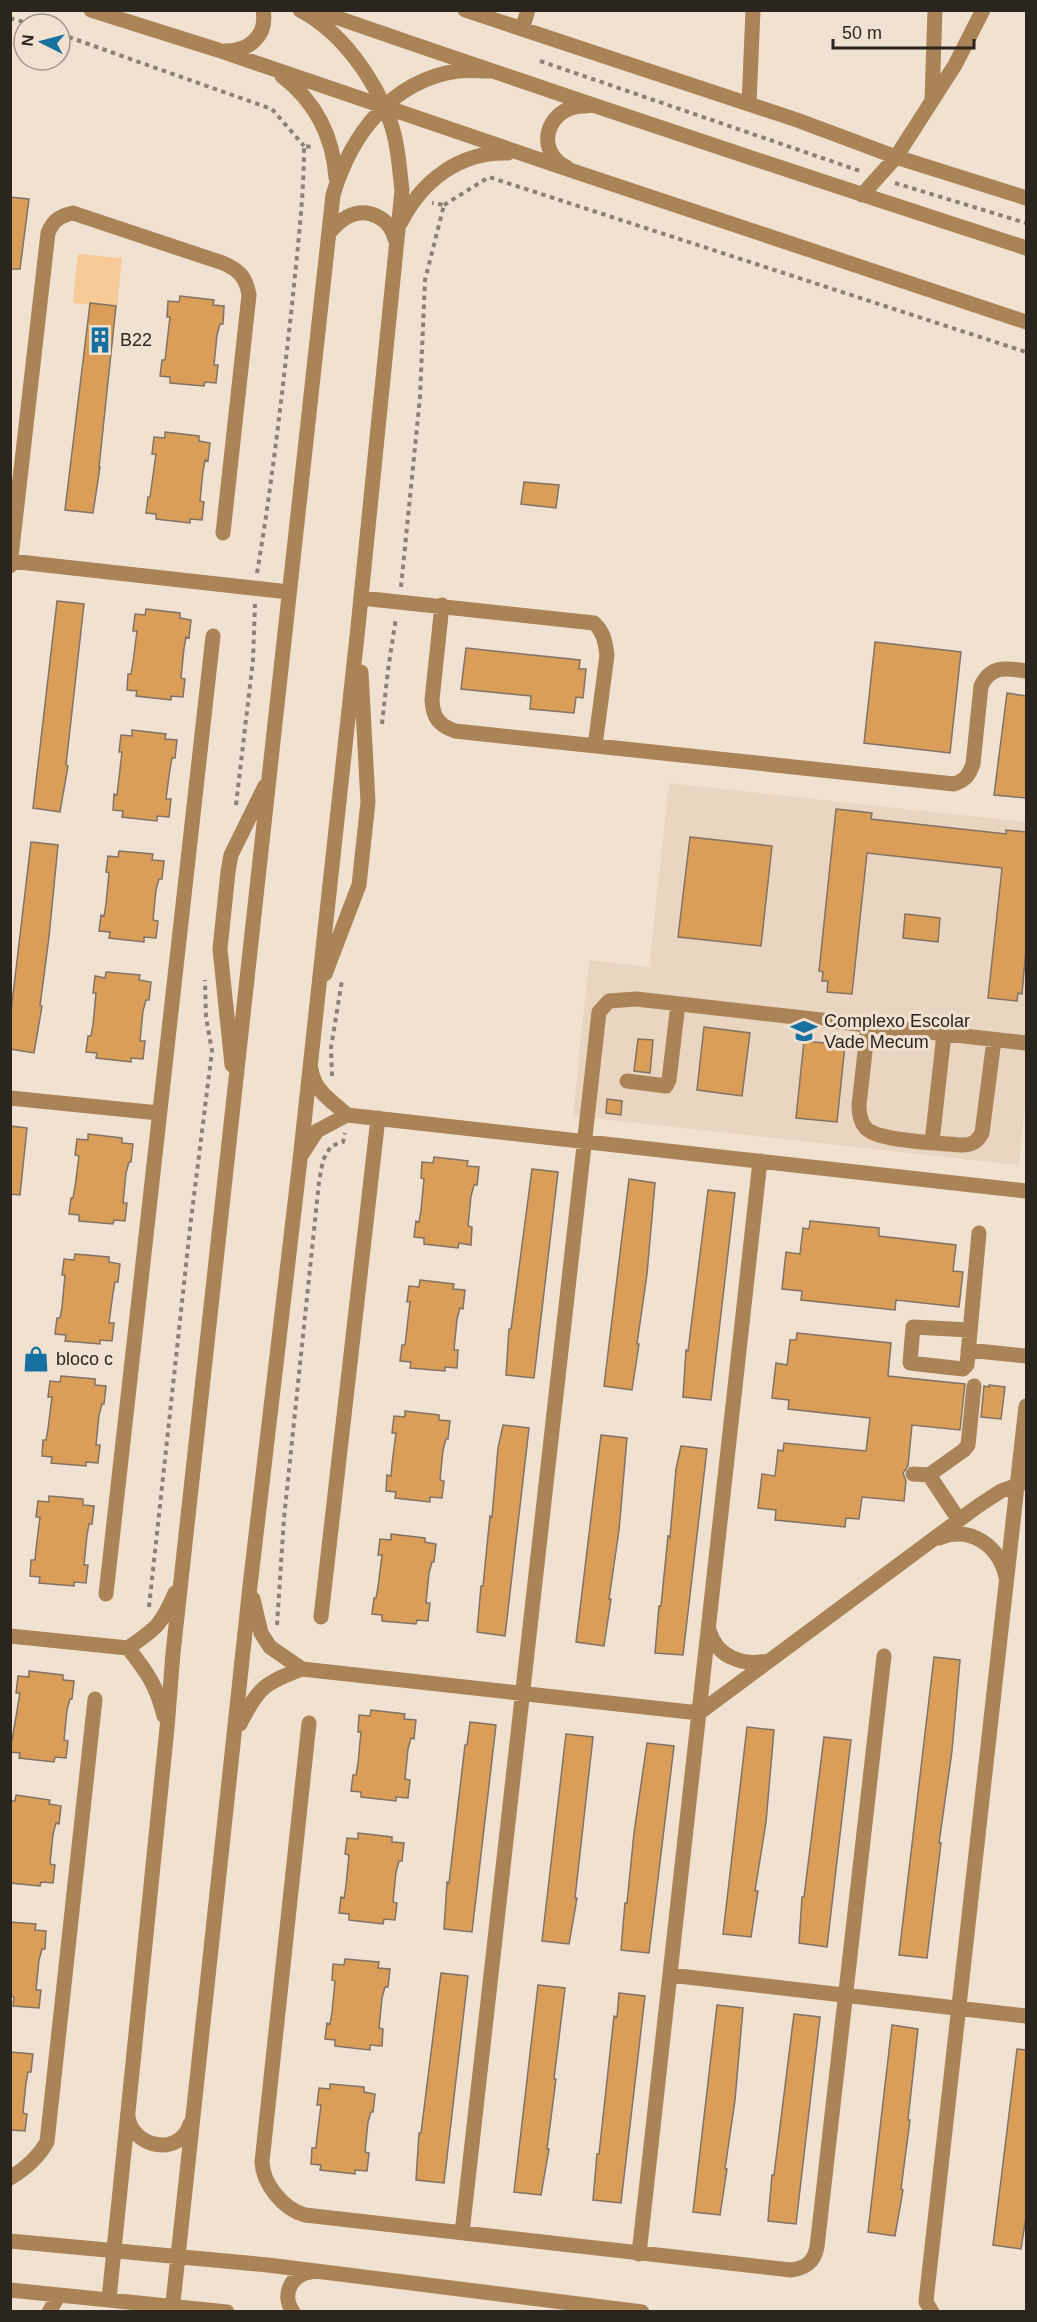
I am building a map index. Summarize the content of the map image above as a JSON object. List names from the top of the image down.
{
  "places": {
    "building": ["B22"],
    "school or university": ["Complexo Escolar Vade Mecum"],
    "shop": ["bloco c"]
  },
  "scale_bar": "50 m",
  "north": "left"
}
